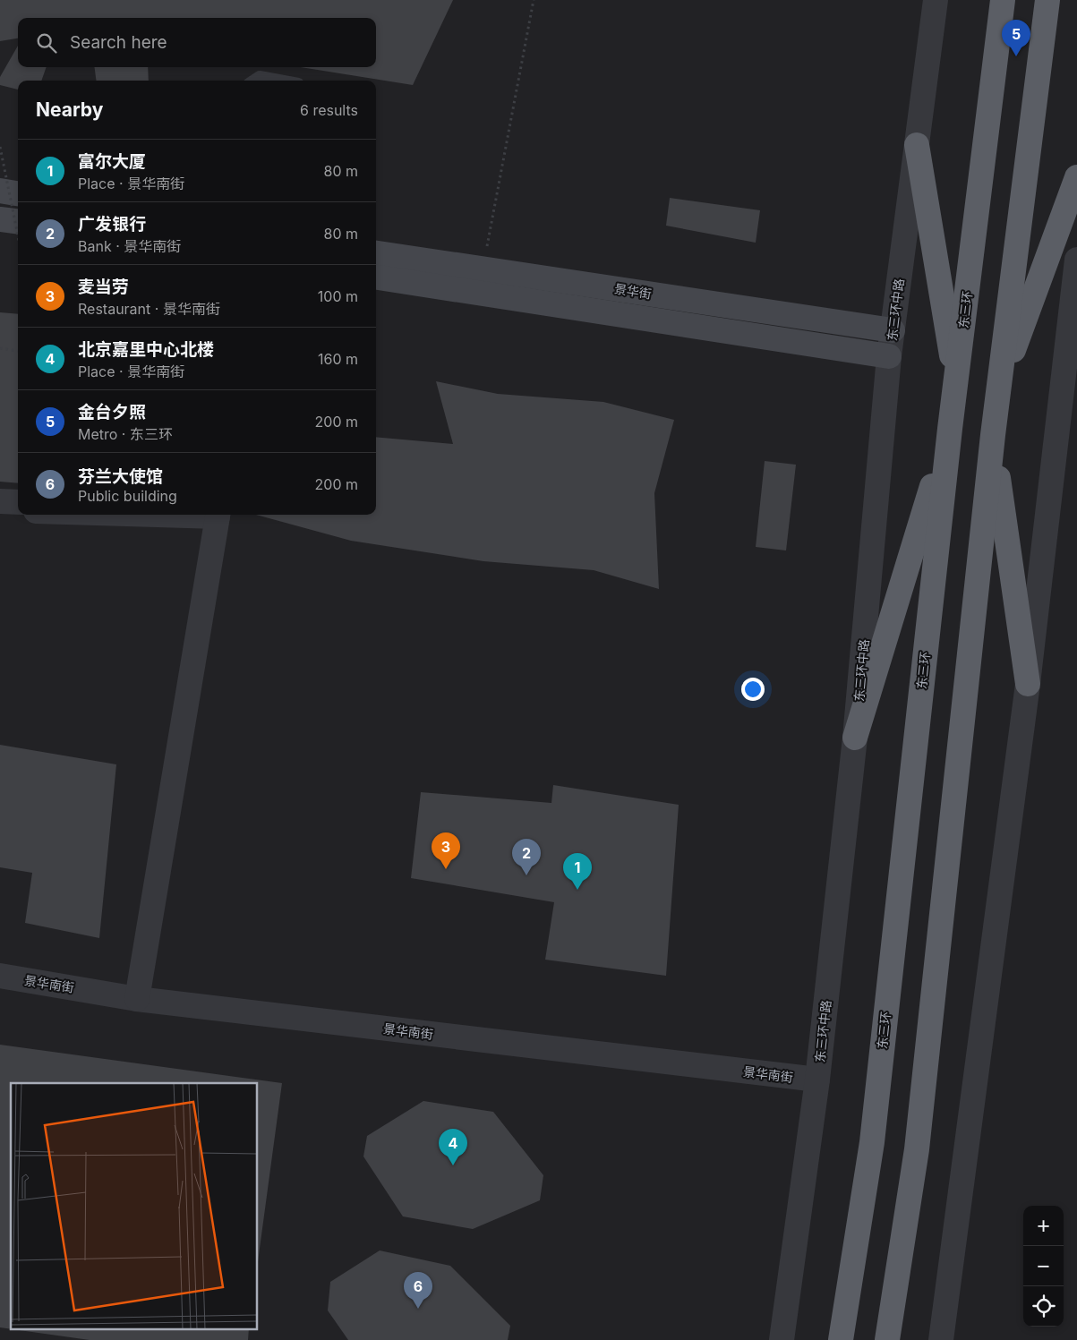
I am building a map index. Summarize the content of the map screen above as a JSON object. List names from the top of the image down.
{
  "streets": {
    "highway": ["东三环"],
    "main road": ["景华街"],
    "street": ["东三环中路", "景华南街"]
  },
  "crossings": [
    ["景华街", "东三环中路"],
    ["东三环中路", "景华南街"]
  ],
  "page": {
    "search": "Search here",
    "pins": [
      "5",
      "3",
      "2",
      "1",
      "4",
      "6"
    ],
    "heading": ["Nearby", "6 results"],
    "list": [
      {
        "mark": "1",
        "name": "富尔大厦",
        "note": "Place · 景华南街",
        "value": "80 m"
      },
      {
        "mark": "2",
        "name": "广发银行",
        "note": "Bank · 景华南街",
        "value": "80 m"
      },
      {
        "mark": "3",
        "name": "麦当劳",
        "note": "Restaurant · 景华南街",
        "value": "100 m"
      },
      {
        "mark": "4",
        "name": "北京嘉里中心北楼",
        "note": "Place · 景华南街",
        "value": "160 m"
      },
      {
        "mark": "5",
        "name": "金台夕照",
        "note": "Metro · 东三环",
        "value": "200 m"
      },
      {
        "mark": "6",
        "name": "芬兰大使馆",
        "note": "Public building",
        "value": "200 m"
      }
    ],
    "map_buttons": ["+", "−"]
  }
}
